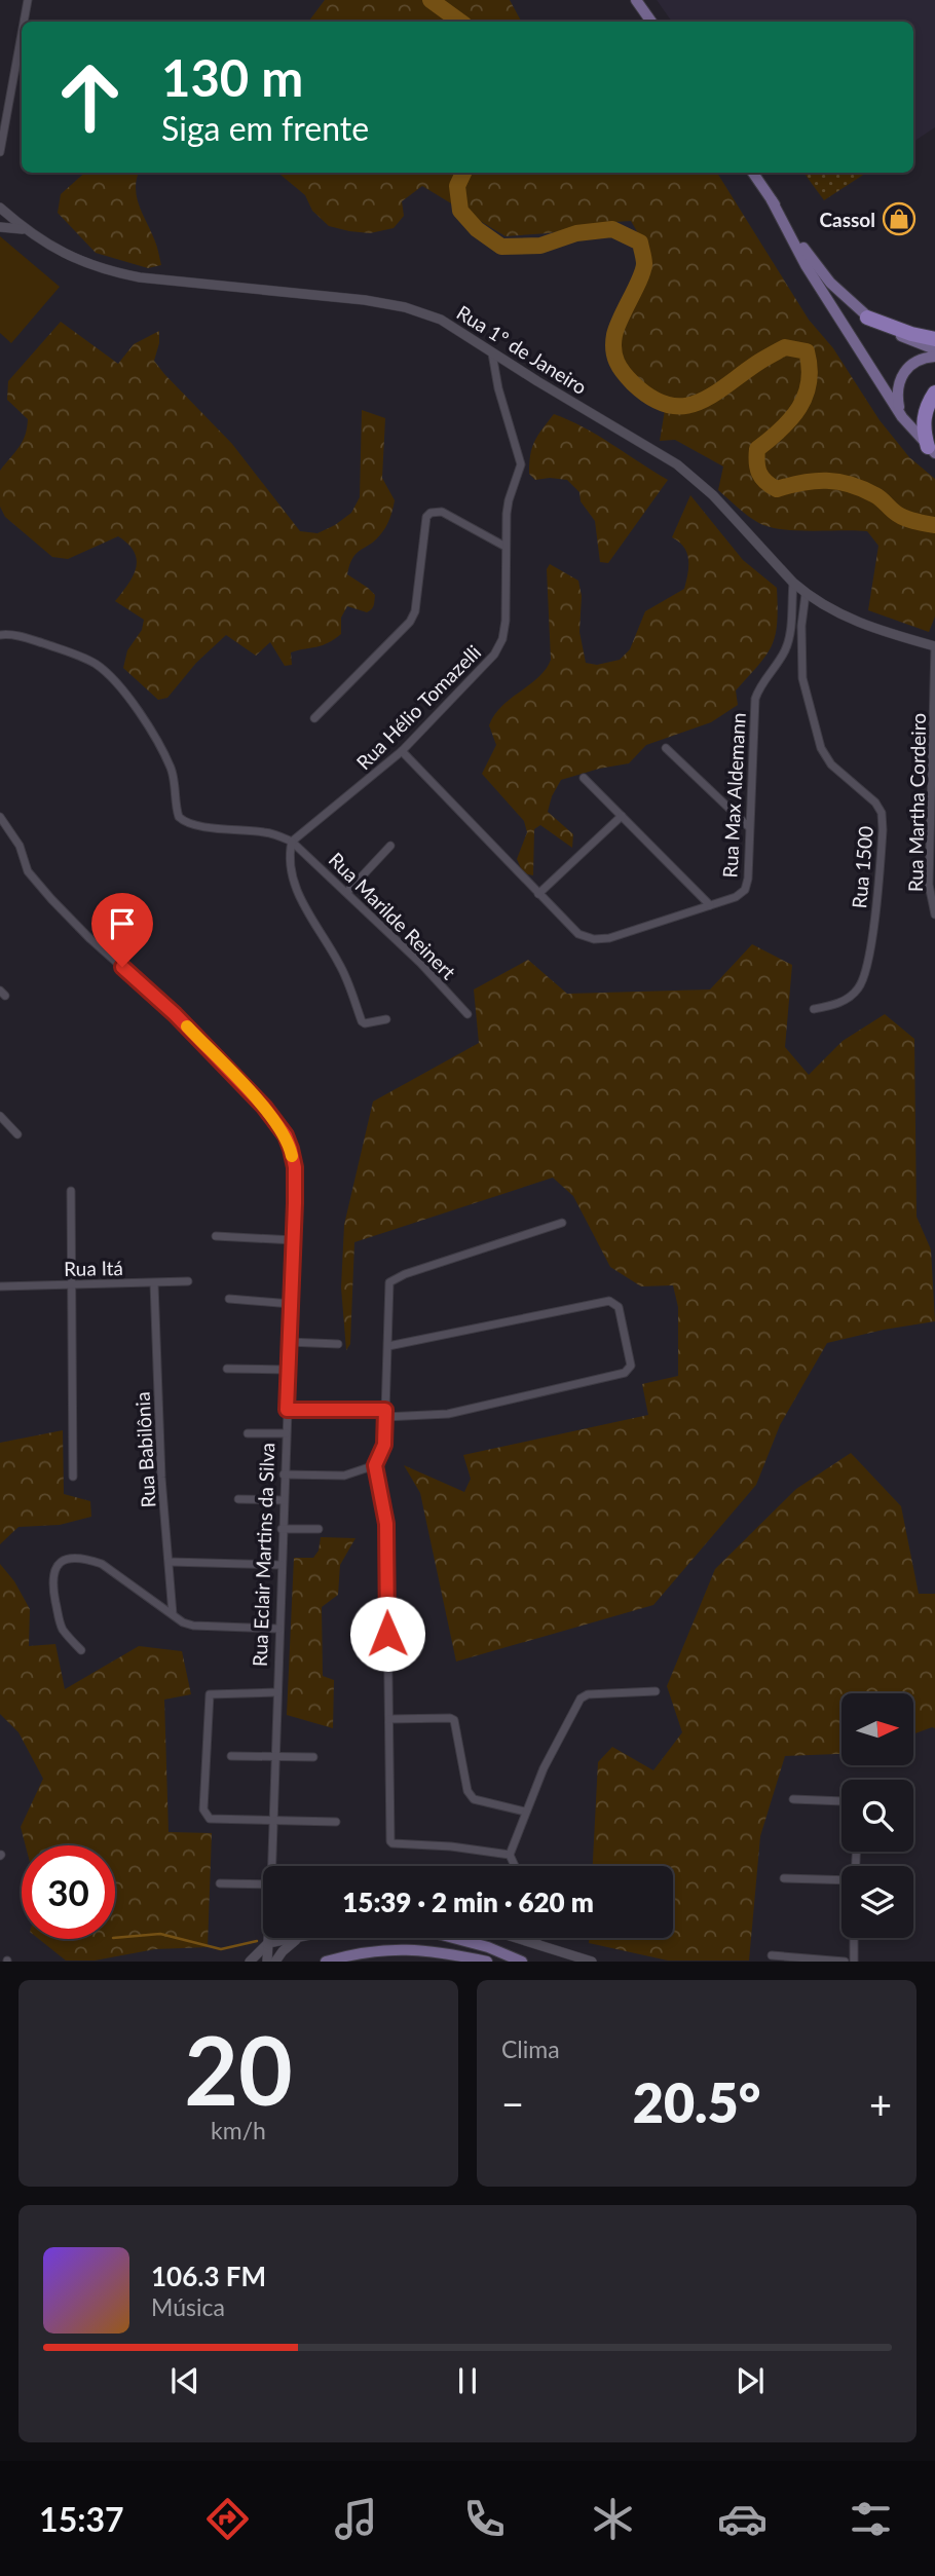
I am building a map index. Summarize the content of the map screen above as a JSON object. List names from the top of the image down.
{
  "streets": {
    "street": [
      "Rua 1º de Janeiro",
      "Rua Hélio Tomazelli",
      "Rua Max Aldemann",
      "Rua Martha Cordeiro",
      "Rua 1500",
      "Rua Marilde Reinert",
      "Rua Itá",
      "Rua Babilônia",
      "Rua Eclair Martins da Silva"
    ]
  },
  "crossings": [
    ["Rua 1º de Janeiro", "Rua Hélio Tomazelli"],
    ["Rua 1º de Janeiro", "Rua Max Aldemann"],
    ["Rua 1º de Janeiro", "Rua Martha Cordeiro"],
    ["Rua 1º de Janeiro", "Rua 1500"],
    ["Rua Hélio Tomazelli", "Rua Max Aldemann"],
    ["Rua Hélio Tomazelli", "Rua Marilde Reinert"],
    ["Rua Itá", "Rua Babilônia"]
  ],
  "places": {
    "shop": ["Cassol"]
  },
  "north": "right",
  "page": {
    "turn": ["130 m", "Siga em frente"],
    "limit": "30",
    "trip": "15:39 · 2 min · 620 m",
    "tile": [
      ["20", "km/h"],
      "Clima"
    ],
    "heat": ["−", "20.5°", "+"],
    "song": ["106.3 FM", "Música"],
    "tabs": "15:37"
  }
}
